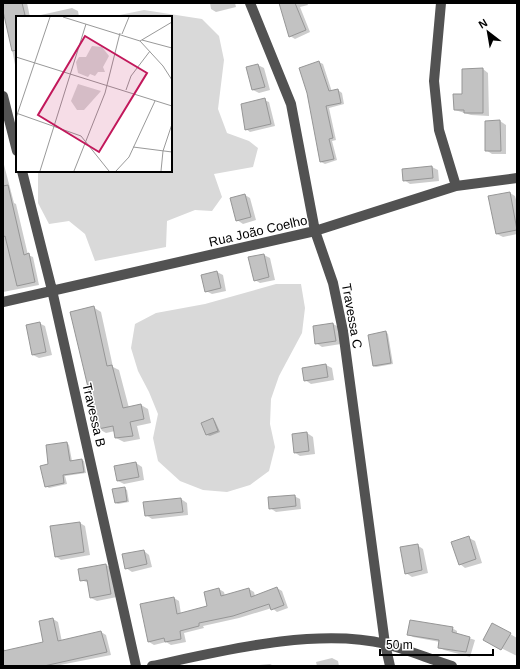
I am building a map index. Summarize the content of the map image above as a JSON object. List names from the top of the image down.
{
  "streets": {
    "street": ["Rua João Coelho", "Travessa C", "Travessa B"]
  },
  "crossings": [
    ["Rua João Coelho", "Travessa C"],
    ["Rua João Coelho", "Travessa B"]
  ],
  "scale_bar": "50 m",
  "north": "top left"
}
